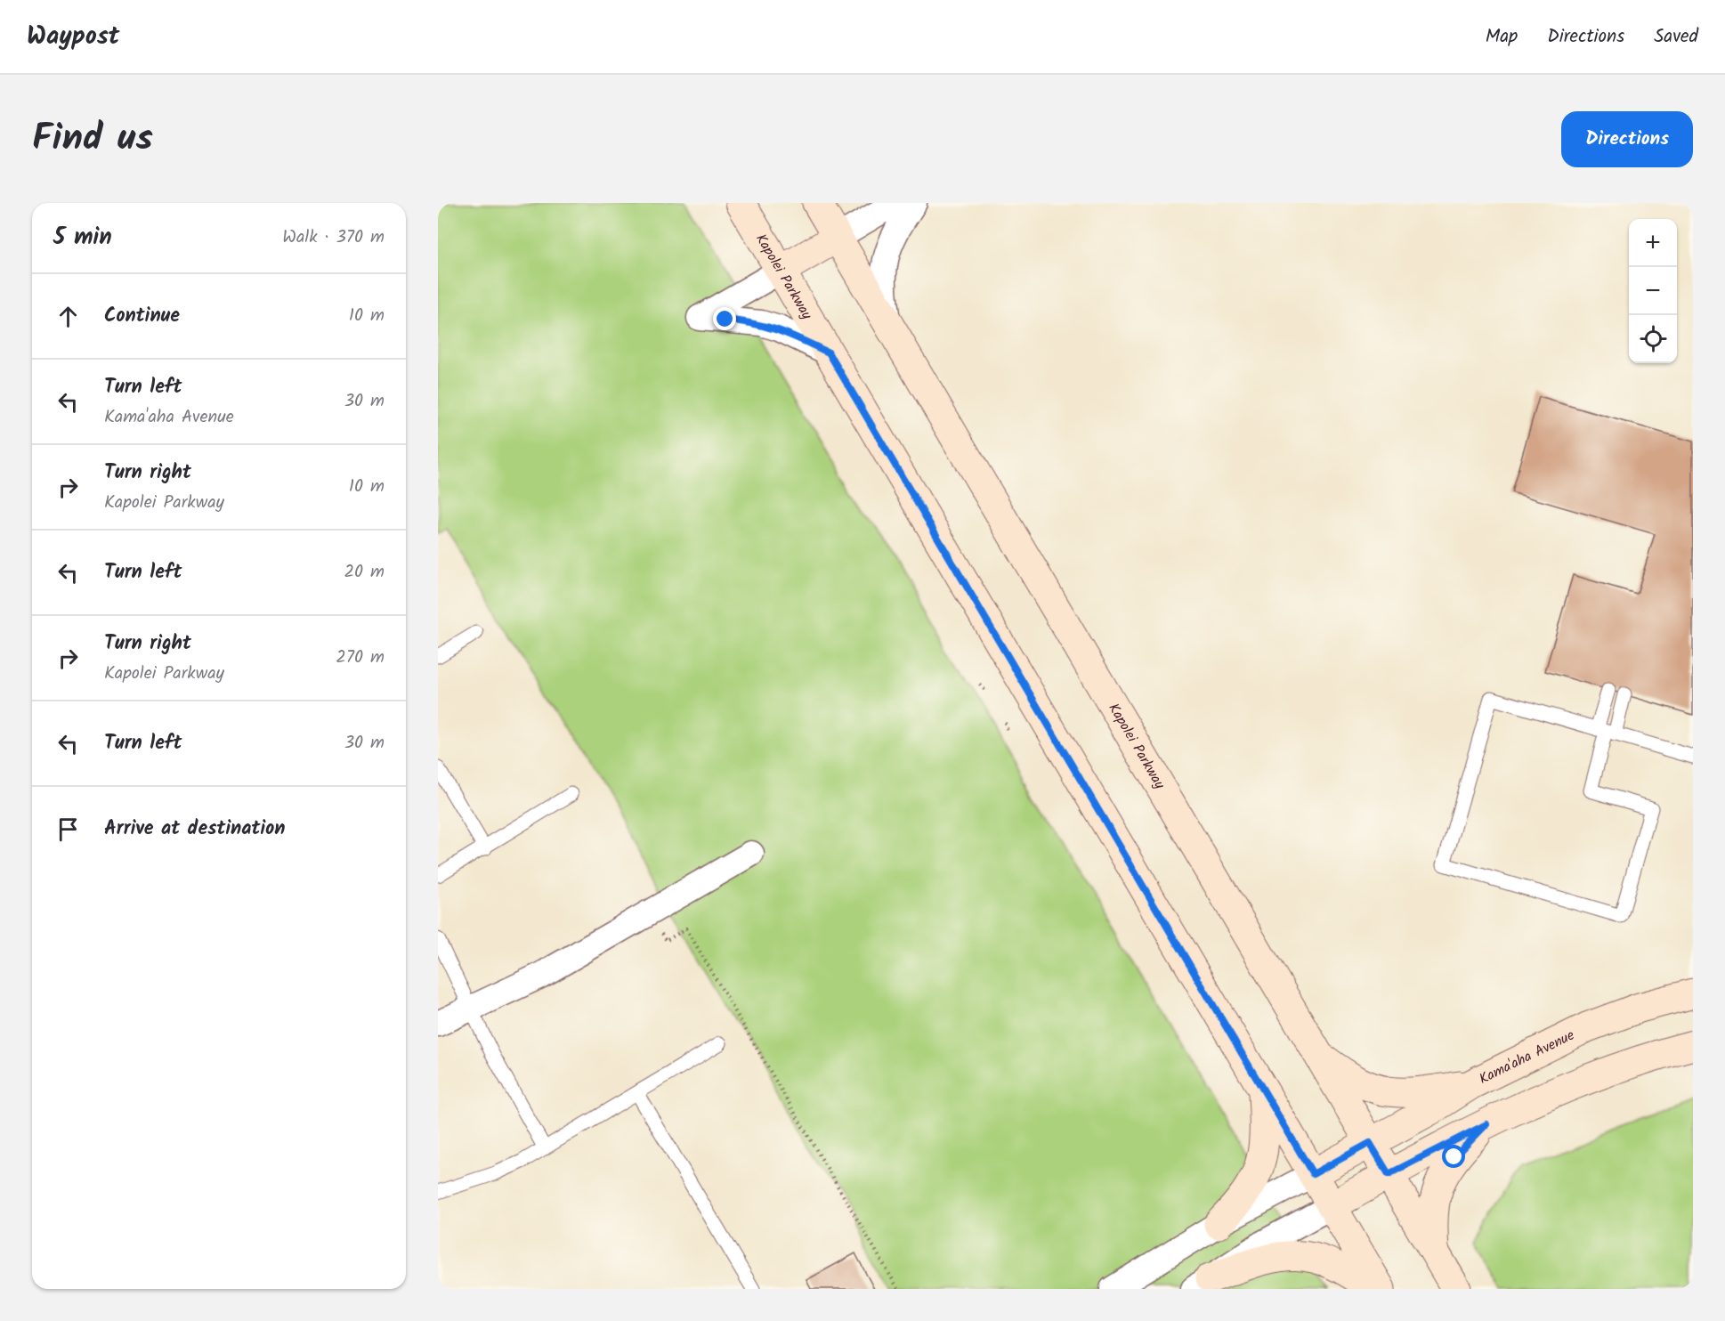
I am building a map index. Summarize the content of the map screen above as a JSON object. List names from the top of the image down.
{
  "streets": {
    "main road": ["Kapolei Parkway", "Kama'aha Avenue"]
  },
  "crossings": [
    ["Kapolei Parkway", "Kama'aha Avenue"]
  ],
  "page": {
    "header": "Waypost",
    "nav": ["Map", "Directions", "Saved"],
    "title": "Find us",
    "buttons": "Directions",
    "heading": ["5 min", "Walk · 370 m"],
    "map_buttons": ["+", "−"],
    "list": [
      ["Continue", "10 m"],
      ["Turn left", "Kama'aha Avenue", "30 m"],
      ["Turn right", "Kapolei Parkway", "10 m"],
      ["Turn left", "20 m"],
      ["Turn right", "Kapolei Parkway", "270 m"],
      ["Turn left", "30 m"],
      "Arrive at destination"
    ]
  }
}
